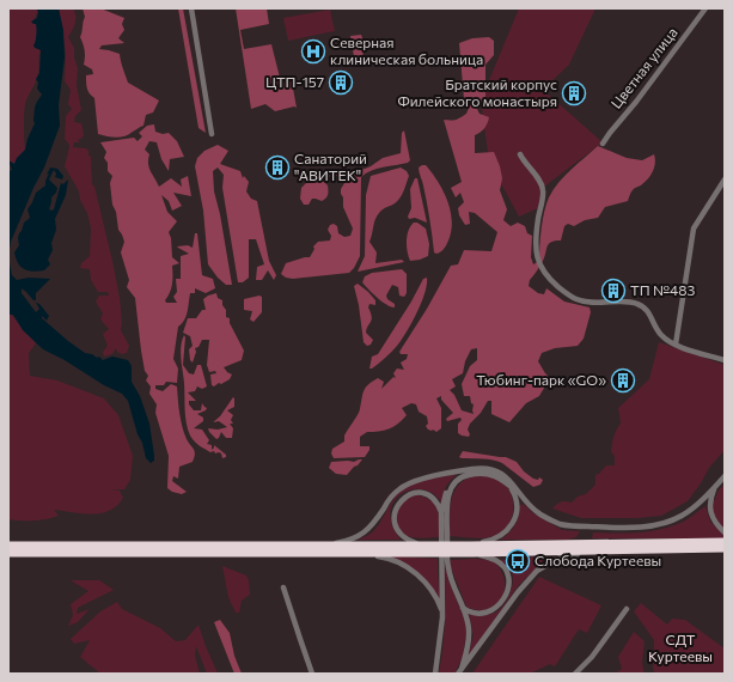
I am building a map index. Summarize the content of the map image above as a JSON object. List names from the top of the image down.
{
  "streets": {
    "street": ["Цветная улица"]
  },
  "parks": ["СДТ Куртеевы"],
  "places": {
    "hospital": ["Северная клиническая больница"],
    "building": [
      "ЦТП-157",
      "Братский корпус Филейского монастыря",
      "Санаторий \"АВИТЕК\"",
      "ТП №483",
      "Тюбинг-парк «GO»"
    ],
    "bus stop": ["Слобода Куртеевы"]
  }
}
